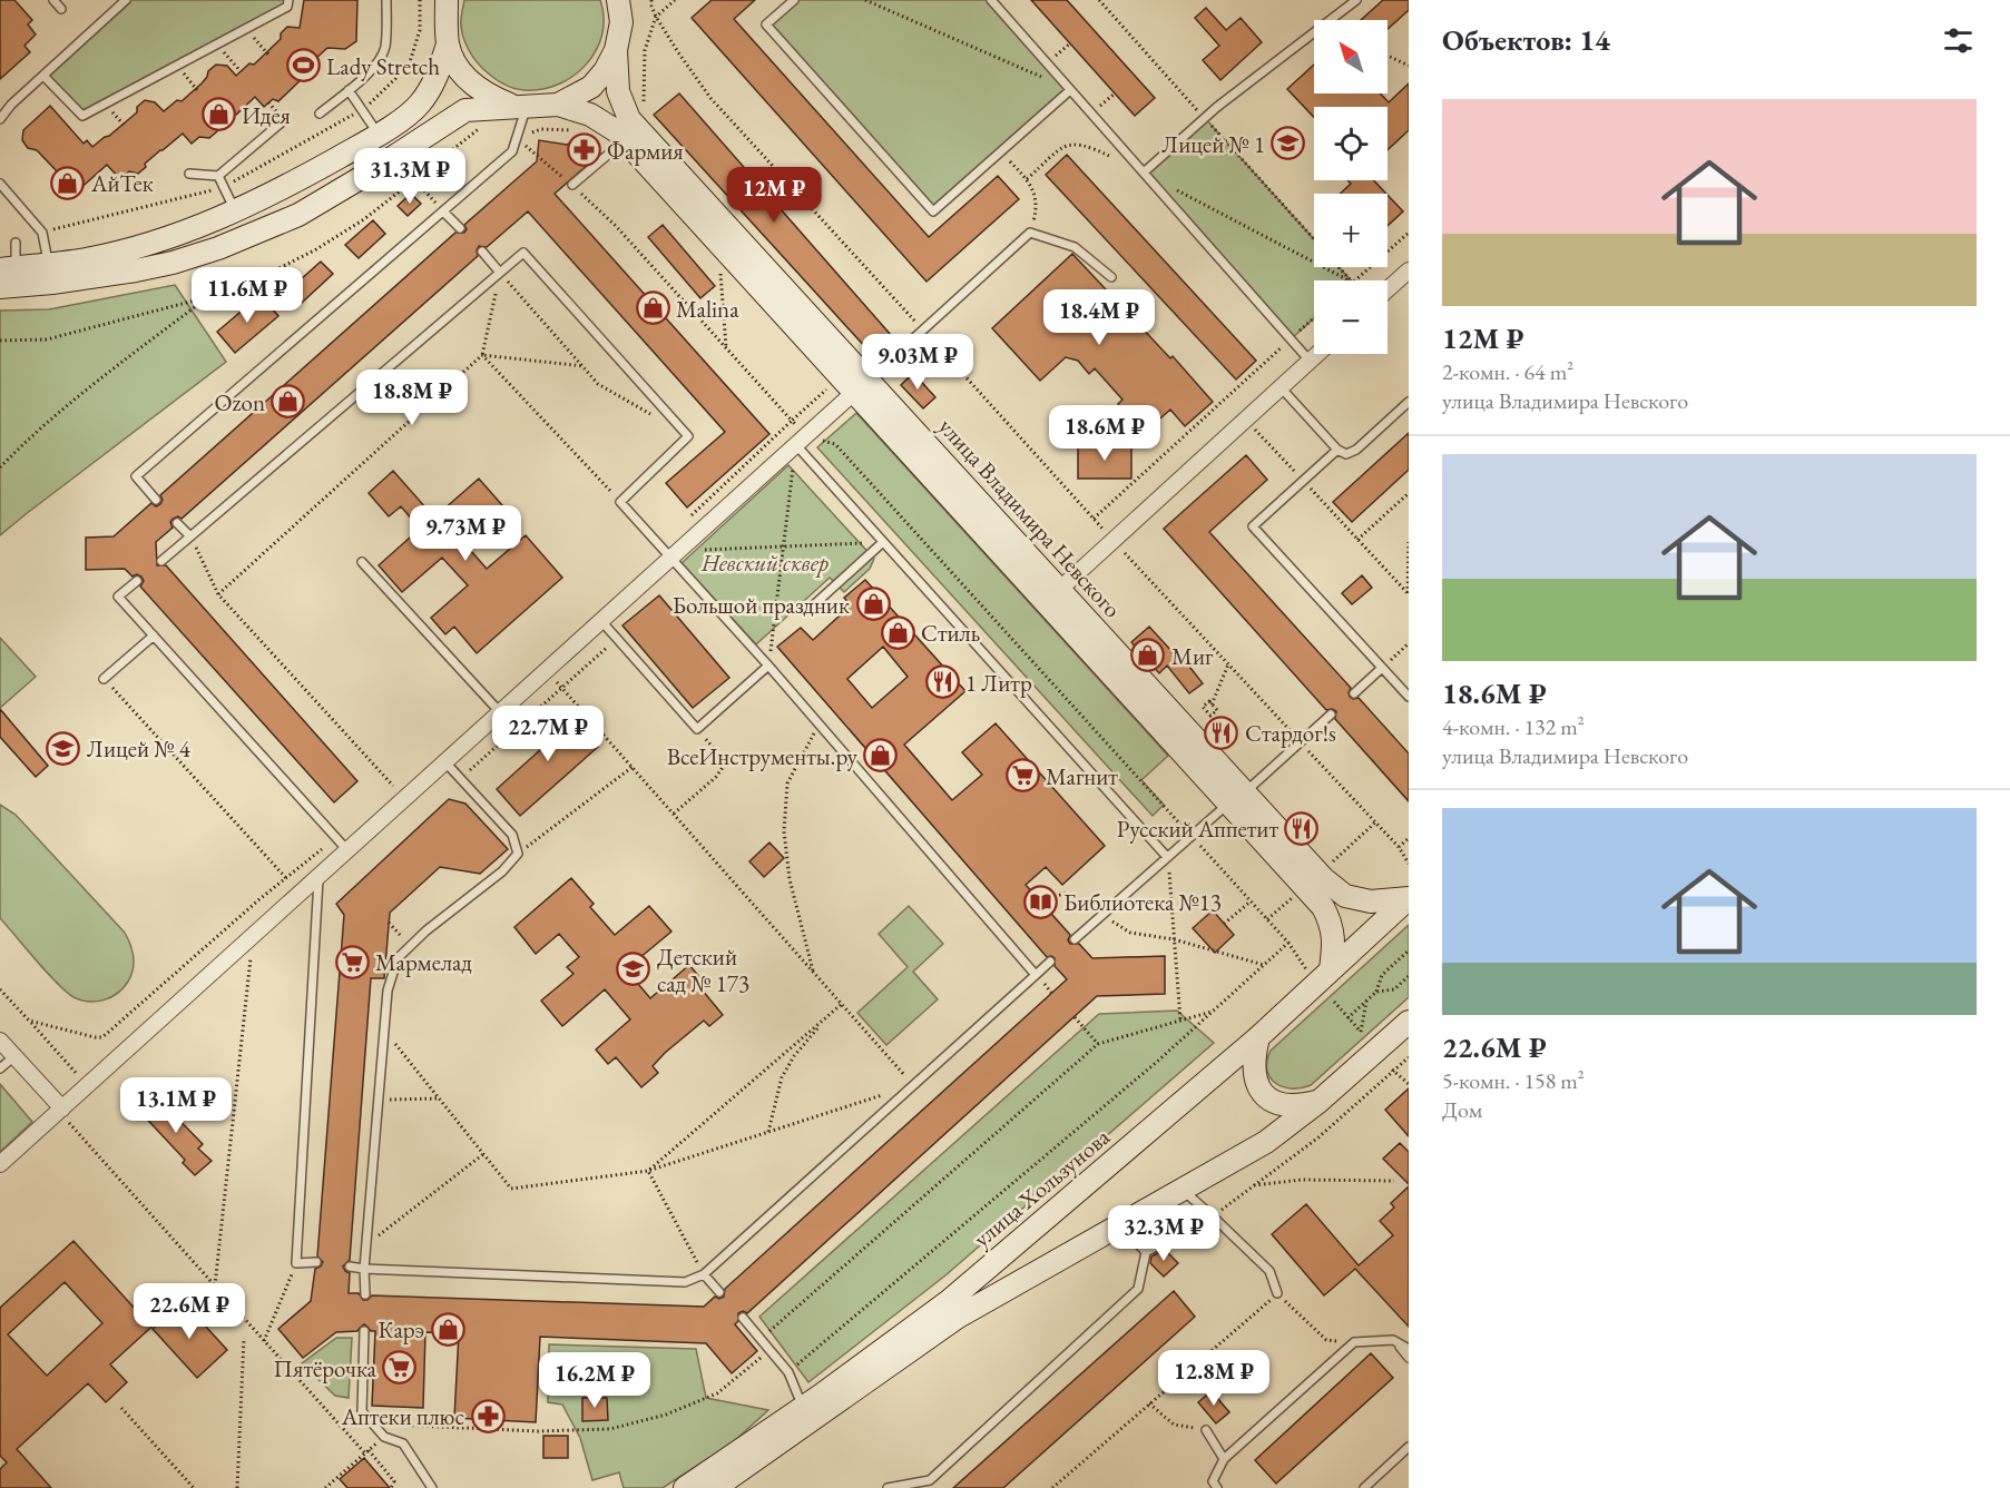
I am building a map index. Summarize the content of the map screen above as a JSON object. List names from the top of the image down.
{
  "streets": {
    "main road": ["улица Владимира Невского", "улица Хользунова"]
  },
  "crossings": [
    ["улица Владимира Невского", "улица Хользунова"]
  ],
  "parks": ["Невский сквер"],
  "places": {
    "sports": ["Lady Stretch"],
    "shop": [
      "Идея",
      "АйТек",
      "Malina",
      "Ozon",
      "Большой праздник",
      "Стиль",
      "Миг",
      "ВсеИнструменты.ру",
      "Карэ"
    ],
    "school or university": ["Лицей № 1", "Лицей № 4", "Детский сад № 173"],
    "pharmacy": ["Фармия", "Аптеки плюс"],
    "restaurant": ["1 Литр", "Стардог!s", "Русский Аппетит"],
    "supermarket": ["Магнит", "Мармелад", "Пятёрочка"],
    "library": ["Библиотека №13"]
  },
  "north": "top left",
  "page": {
    "heading": "Объектов: 14",
    "map_buttons": ["+", "−"],
    "list": [
      {
        "name": "12M ₽",
        "note": "2-комн. · 64 m² · улица Владимира Невского"
      },
      {
        "name": "18.6M ₽",
        "note": "4-комн. · 132 m² · улица Владимира Невского"
      },
      {
        "name": "22.6M ₽",
        "note": "5-комн. · 158 m² · Дом"
      }
    ],
    "price": [
      "31.3M ₽",
      "12M ₽",
      "11.6M ₽",
      "18.4M ₽",
      "9.03M ₽",
      "18.8M ₽",
      "18.6M ₽",
      "9.73M ₽",
      "22.7M ₽",
      "13.1M ₽",
      "32.3M ₽",
      "22.6M ₽",
      "12.8M ₽",
      "16.2M ₽"
    ]
  }
}
